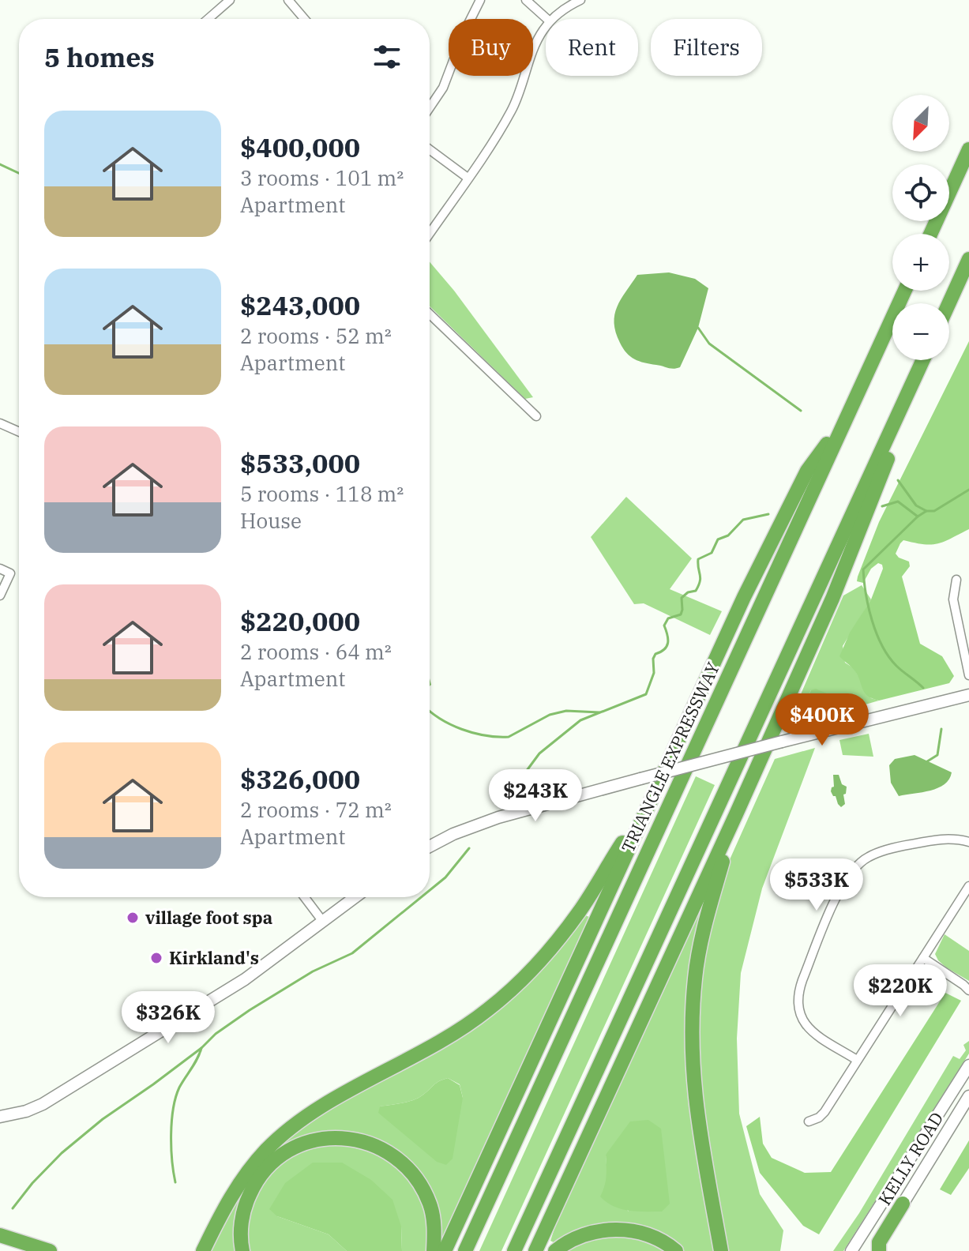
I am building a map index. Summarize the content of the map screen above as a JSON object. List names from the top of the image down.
{
  "streets": {
    "highway": ["TRIANGLE EXPRESSWAY"],
    "street": ["KELLY ROAD"]
  },
  "places": ["village foot spa", "Kirkland's"],
  "north": "bottom left",
  "page": {
    "chip": ["Buy", "Rent", "Filters"],
    "heading": "5 homes",
    "map_buttons": ["+", "−"],
    "list": [
      {
        "name": "$400,000",
        "note": "3 rooms · 101 m² · Apartment"
      },
      {
        "name": "$243,000",
        "note": "2 rooms · 52 m² · Apartment"
      },
      {
        "name": "$533,000",
        "note": "5 rooms · 118 m² · House"
      },
      {
        "name": "$220,000",
        "note": "2 rooms · 64 m² · Apartment"
      },
      {
        "name": "$326,000",
        "note": "2 rooms · 72 m² · Apartment"
      }
    ],
    "price": [
      "$400K",
      "$243K",
      "$533K",
      "$220K",
      "$326K"
    ]
  }
}
